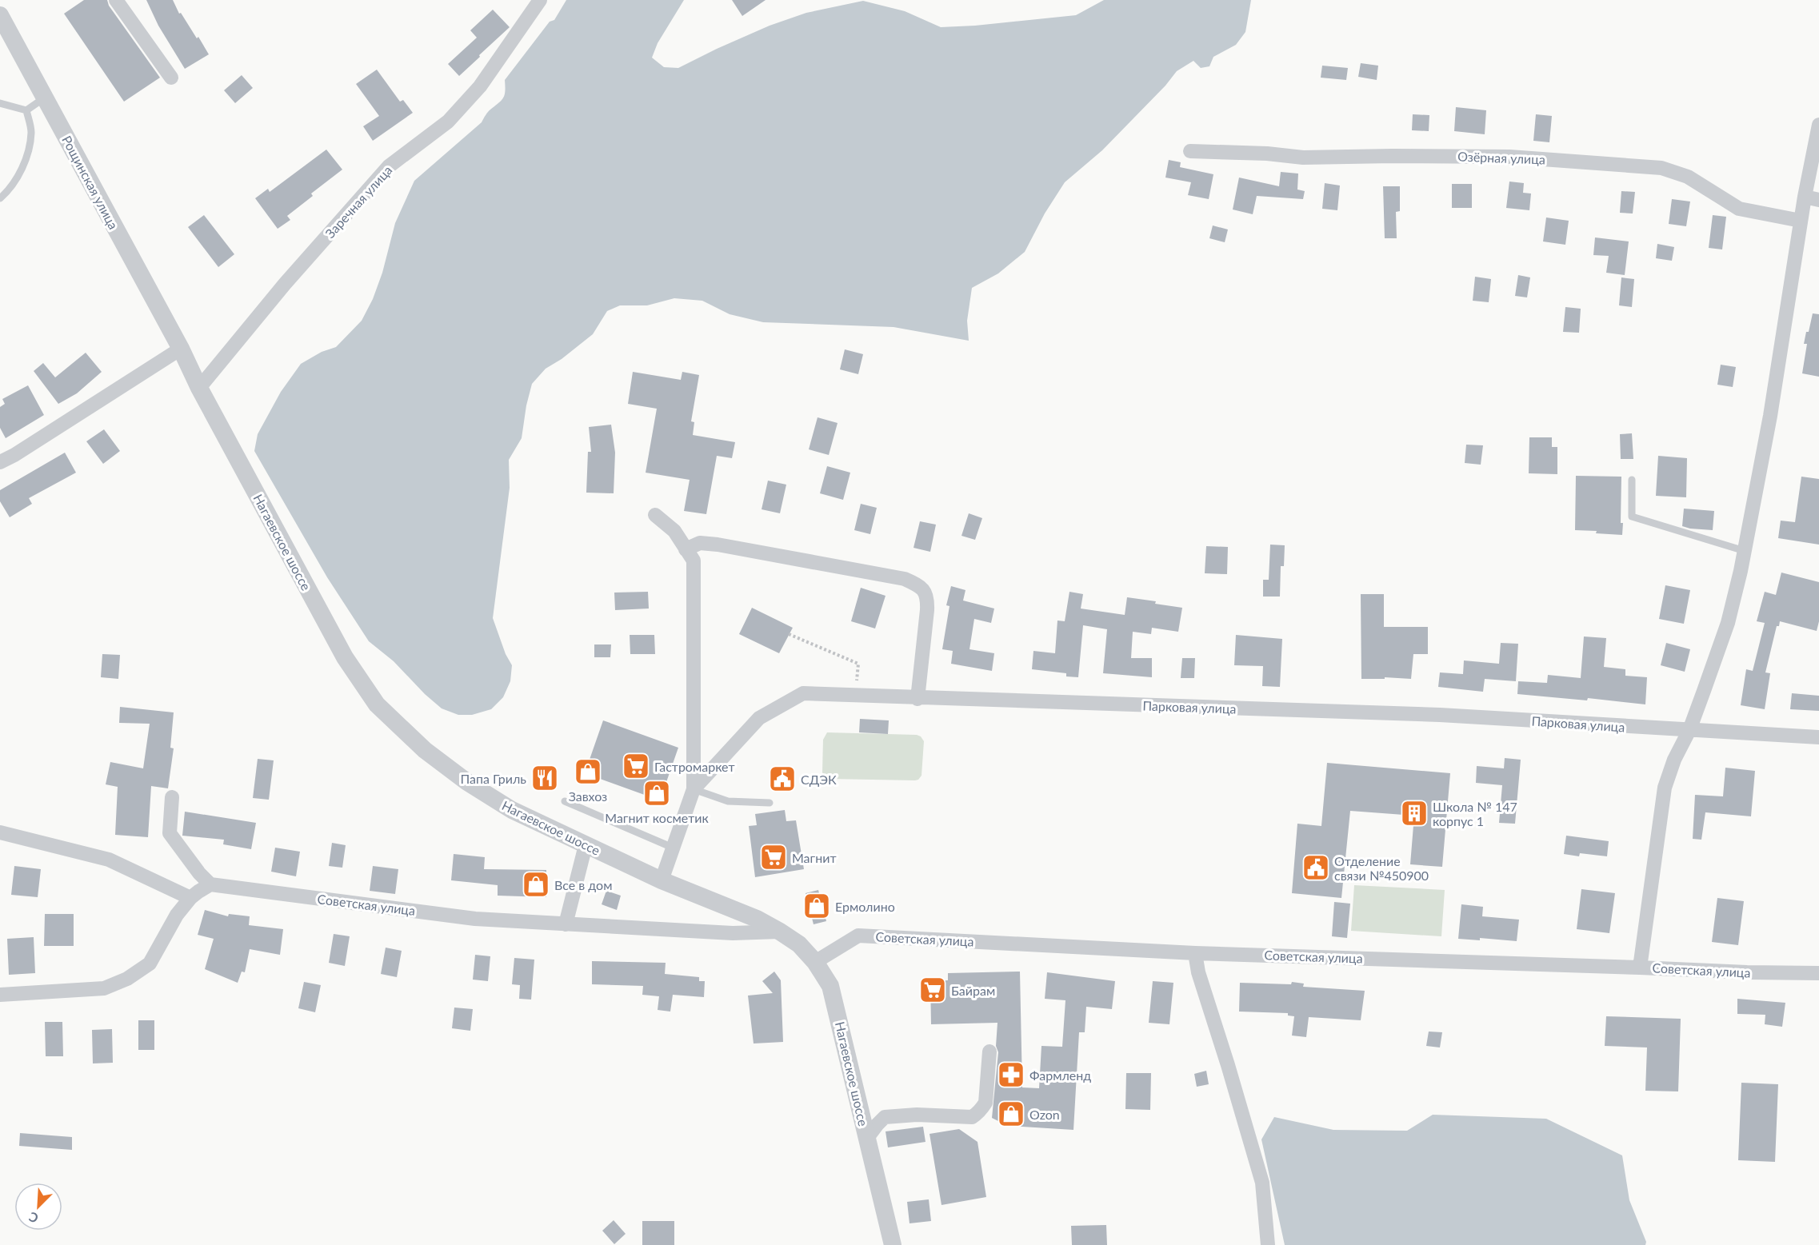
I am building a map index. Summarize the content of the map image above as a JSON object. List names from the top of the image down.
{
  "streets": {
    "street": [
      "Озёрная улица",
      "Рощинская улица",
      "Заречная улица",
      "Нагаевское шоссе",
      "Парковая улица",
      "Советская улица"
    ]
  },
  "crossings": [
    ["Рощинская улица", "Нагаевское шоссе"],
    ["Заречная улица", "Нагаевское шоссе"],
    ["Нагаевское шоссе", "Парковая улица"],
    ["Нагаевское шоссе", "Советская улица"]
  ],
  "places": {
    "supermarket": ["Гастромаркет", "Магнит", "Байрам"],
    "shop": [
      "Завхоз",
      "Магнит косметик",
      "Все в дом",
      "Ермолино",
      "Ozon"
    ],
    "restaurant": ["Папа Гриль"],
    "public building": ["СДЭК", "Отделение связи №450900"],
    "building": ["Школа № 147 корпус 1"],
    "pharmacy": ["Фармленд"]
  },
  "north": "bottom left"
}
